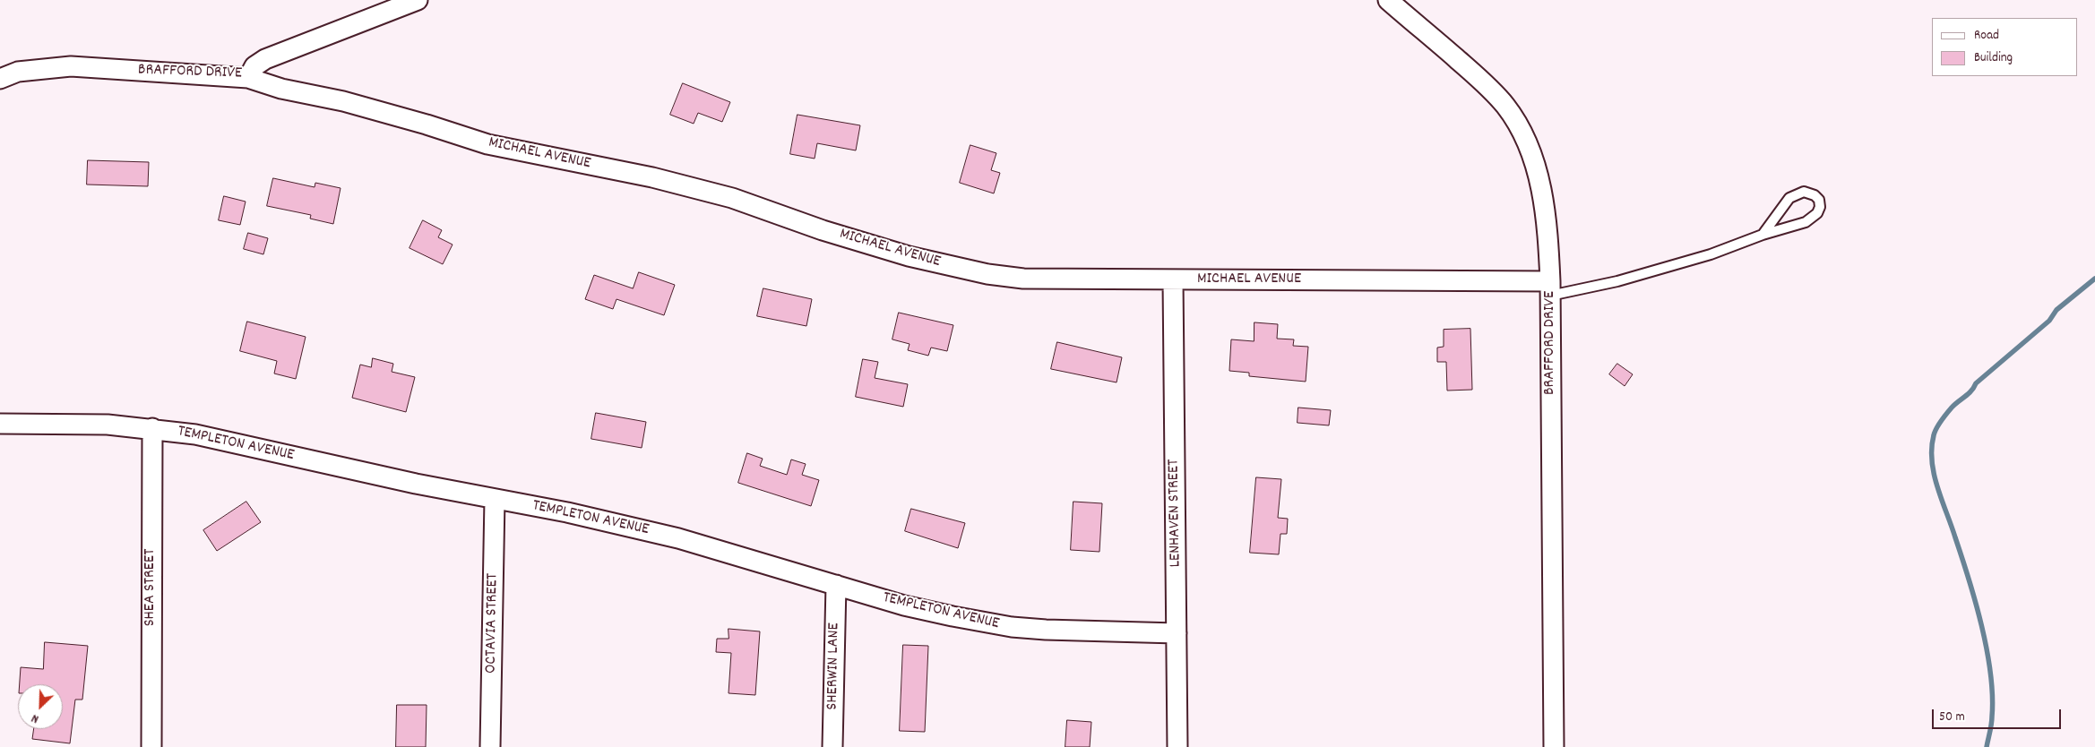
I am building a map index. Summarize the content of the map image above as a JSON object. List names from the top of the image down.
{
  "streets": {
    "street": [
      "BRAFFORD DRIVE",
      "MICHAEL AVENUE",
      "TEMPLETON AVENUE",
      "LENHAVEN STREET",
      "SHEA STREET",
      "OCTAVIA STREET",
      "SHERWIN LANE"
    ]
  },
  "crossings": [
    ["BRAFFORD DRIVE", "MICHAEL AVENUE"],
    ["MICHAEL AVENUE", "LENHAVEN STREET"],
    ["TEMPLETON AVENUE", "LENHAVEN STREET"],
    ["TEMPLETON AVENUE", "SHEA STREET"],
    ["TEMPLETON AVENUE", "OCTAVIA STREET"],
    ["TEMPLETON AVENUE", "SHERWIN LANE"]
  ],
  "legend": ["Road", "Building"],
  "scale_bar": "50 m",
  "north": "bottom left"
}
